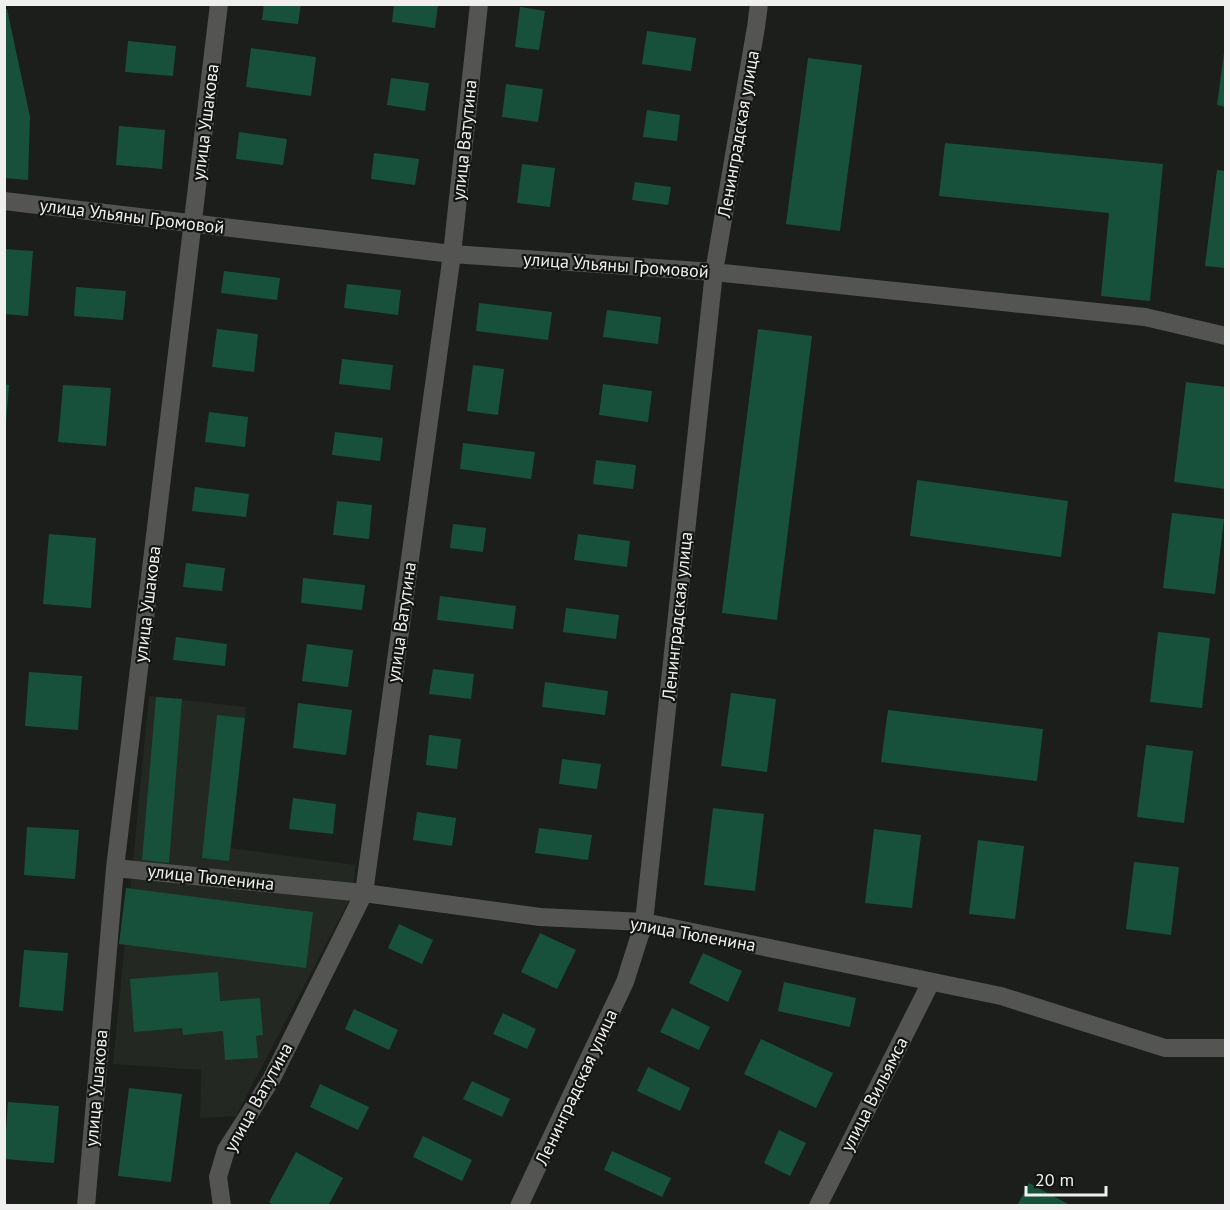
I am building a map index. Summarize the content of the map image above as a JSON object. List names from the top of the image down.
{
  "streets": {
    "street": [
      "улица Ушакова",
      "Ленинградская улица",
      "улица Ватутина",
      "улица Ульяны Громовой",
      "улица Тюленина",
      "улица Вильямса"
    ]
  },
  "crossings": [
    ["улица Ушакова", "улица Ульяны Громовой"],
    ["улица Ушакова", "улица Тюленина"],
    ["Ленинградская улица", "улица Ульяны Громовой"],
    ["Ленинградская улица", "улица Тюленина"],
    ["улица Ватутина", "улица Ульяны Громовой"],
    ["улица Ватутина", "улица Тюленина"],
    ["улица Тюленина", "улица Вильямса"]
  ],
  "scale_bar": "20 m"
}
